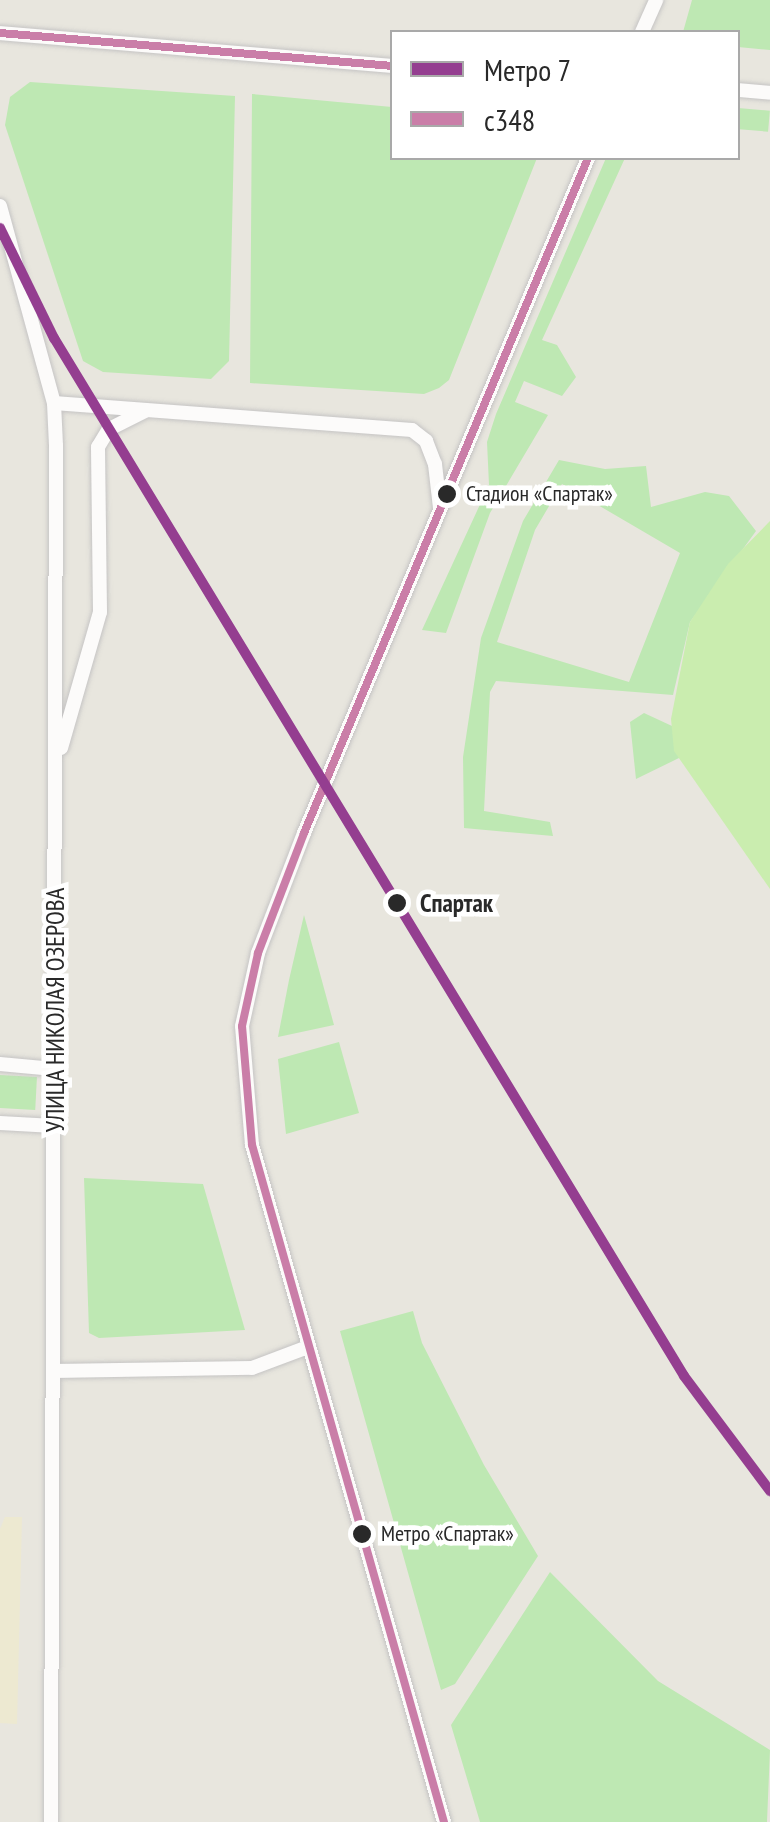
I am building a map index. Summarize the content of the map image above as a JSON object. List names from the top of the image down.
{
  "streets": {
    "street": ["УЛИЦА НИКОЛАЯ ОЗЕРОВА"]
  },
  "places": ["Стадион «Спартак»", "Спартак", "Метро «Спартак»"],
  "lines": ["transit line с348", "metro line 7"],
  "legend": ["Метро 7", "с348"]
}
